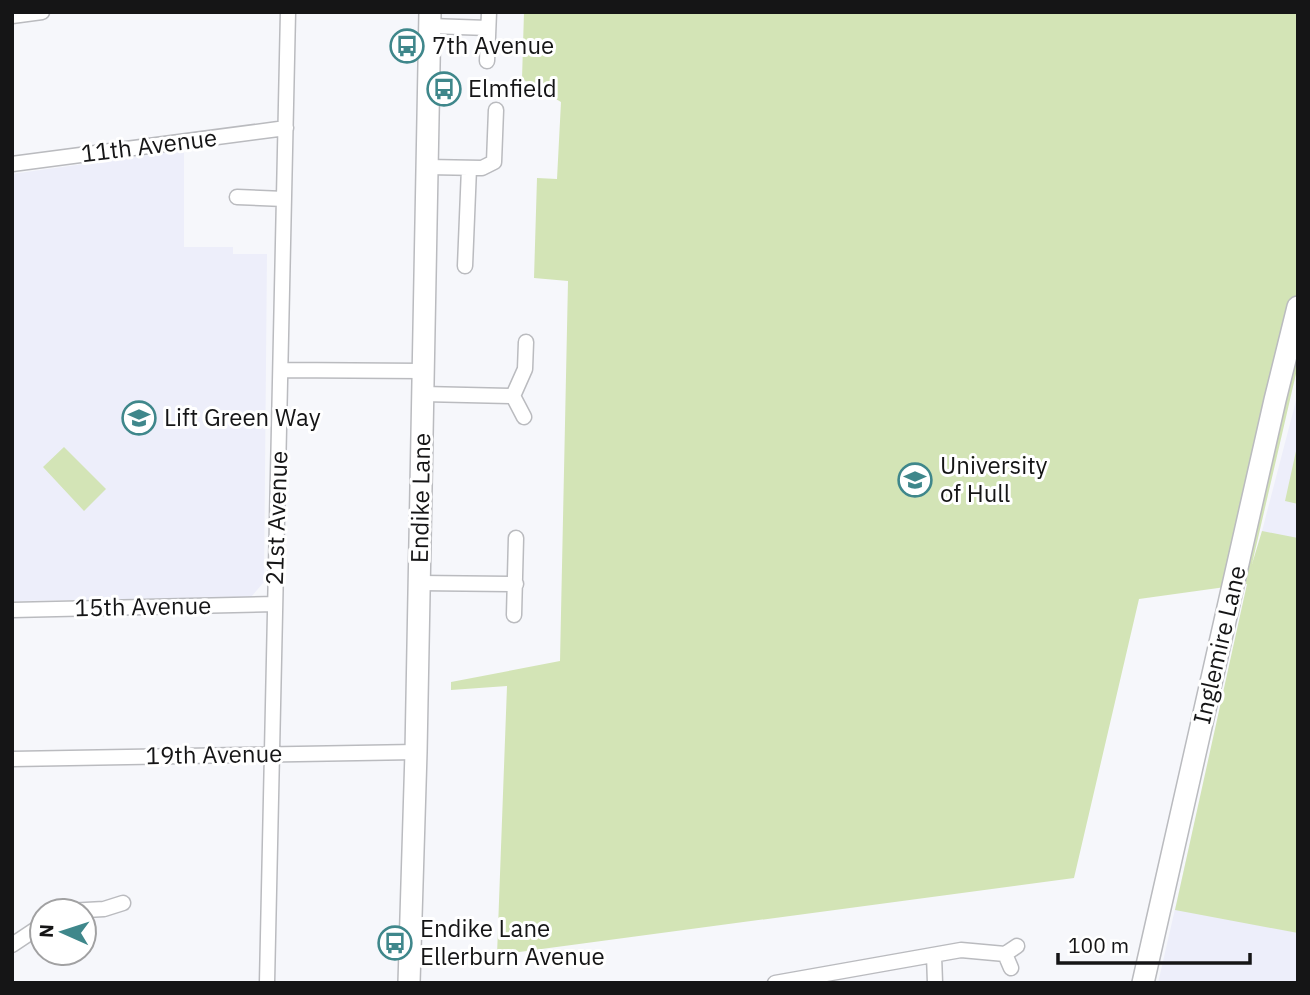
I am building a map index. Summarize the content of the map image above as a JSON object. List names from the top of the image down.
{
  "streets": {
    "street": [
      "11th Avenue",
      "Endike Lane",
      "21st Avenue",
      "15th Avenue",
      "Inglemire Lane",
      "19th Avenue"
    ]
  },
  "crossings": [
    ["11th Avenue", "21st Avenue"],
    ["Endike Lane", "19th Avenue"],
    ["21st Avenue", "15th Avenue"],
    ["21st Avenue", "19th Avenue"]
  ],
  "places": {
    "bus stop": ["7th Avenue", "Elmfield", "Endike Lane Ellerburn Avenue"],
    "school or university": ["Lift Green Way", "University of Hull"]
  },
  "scale_bar": "100 m",
  "north": "left"
}
